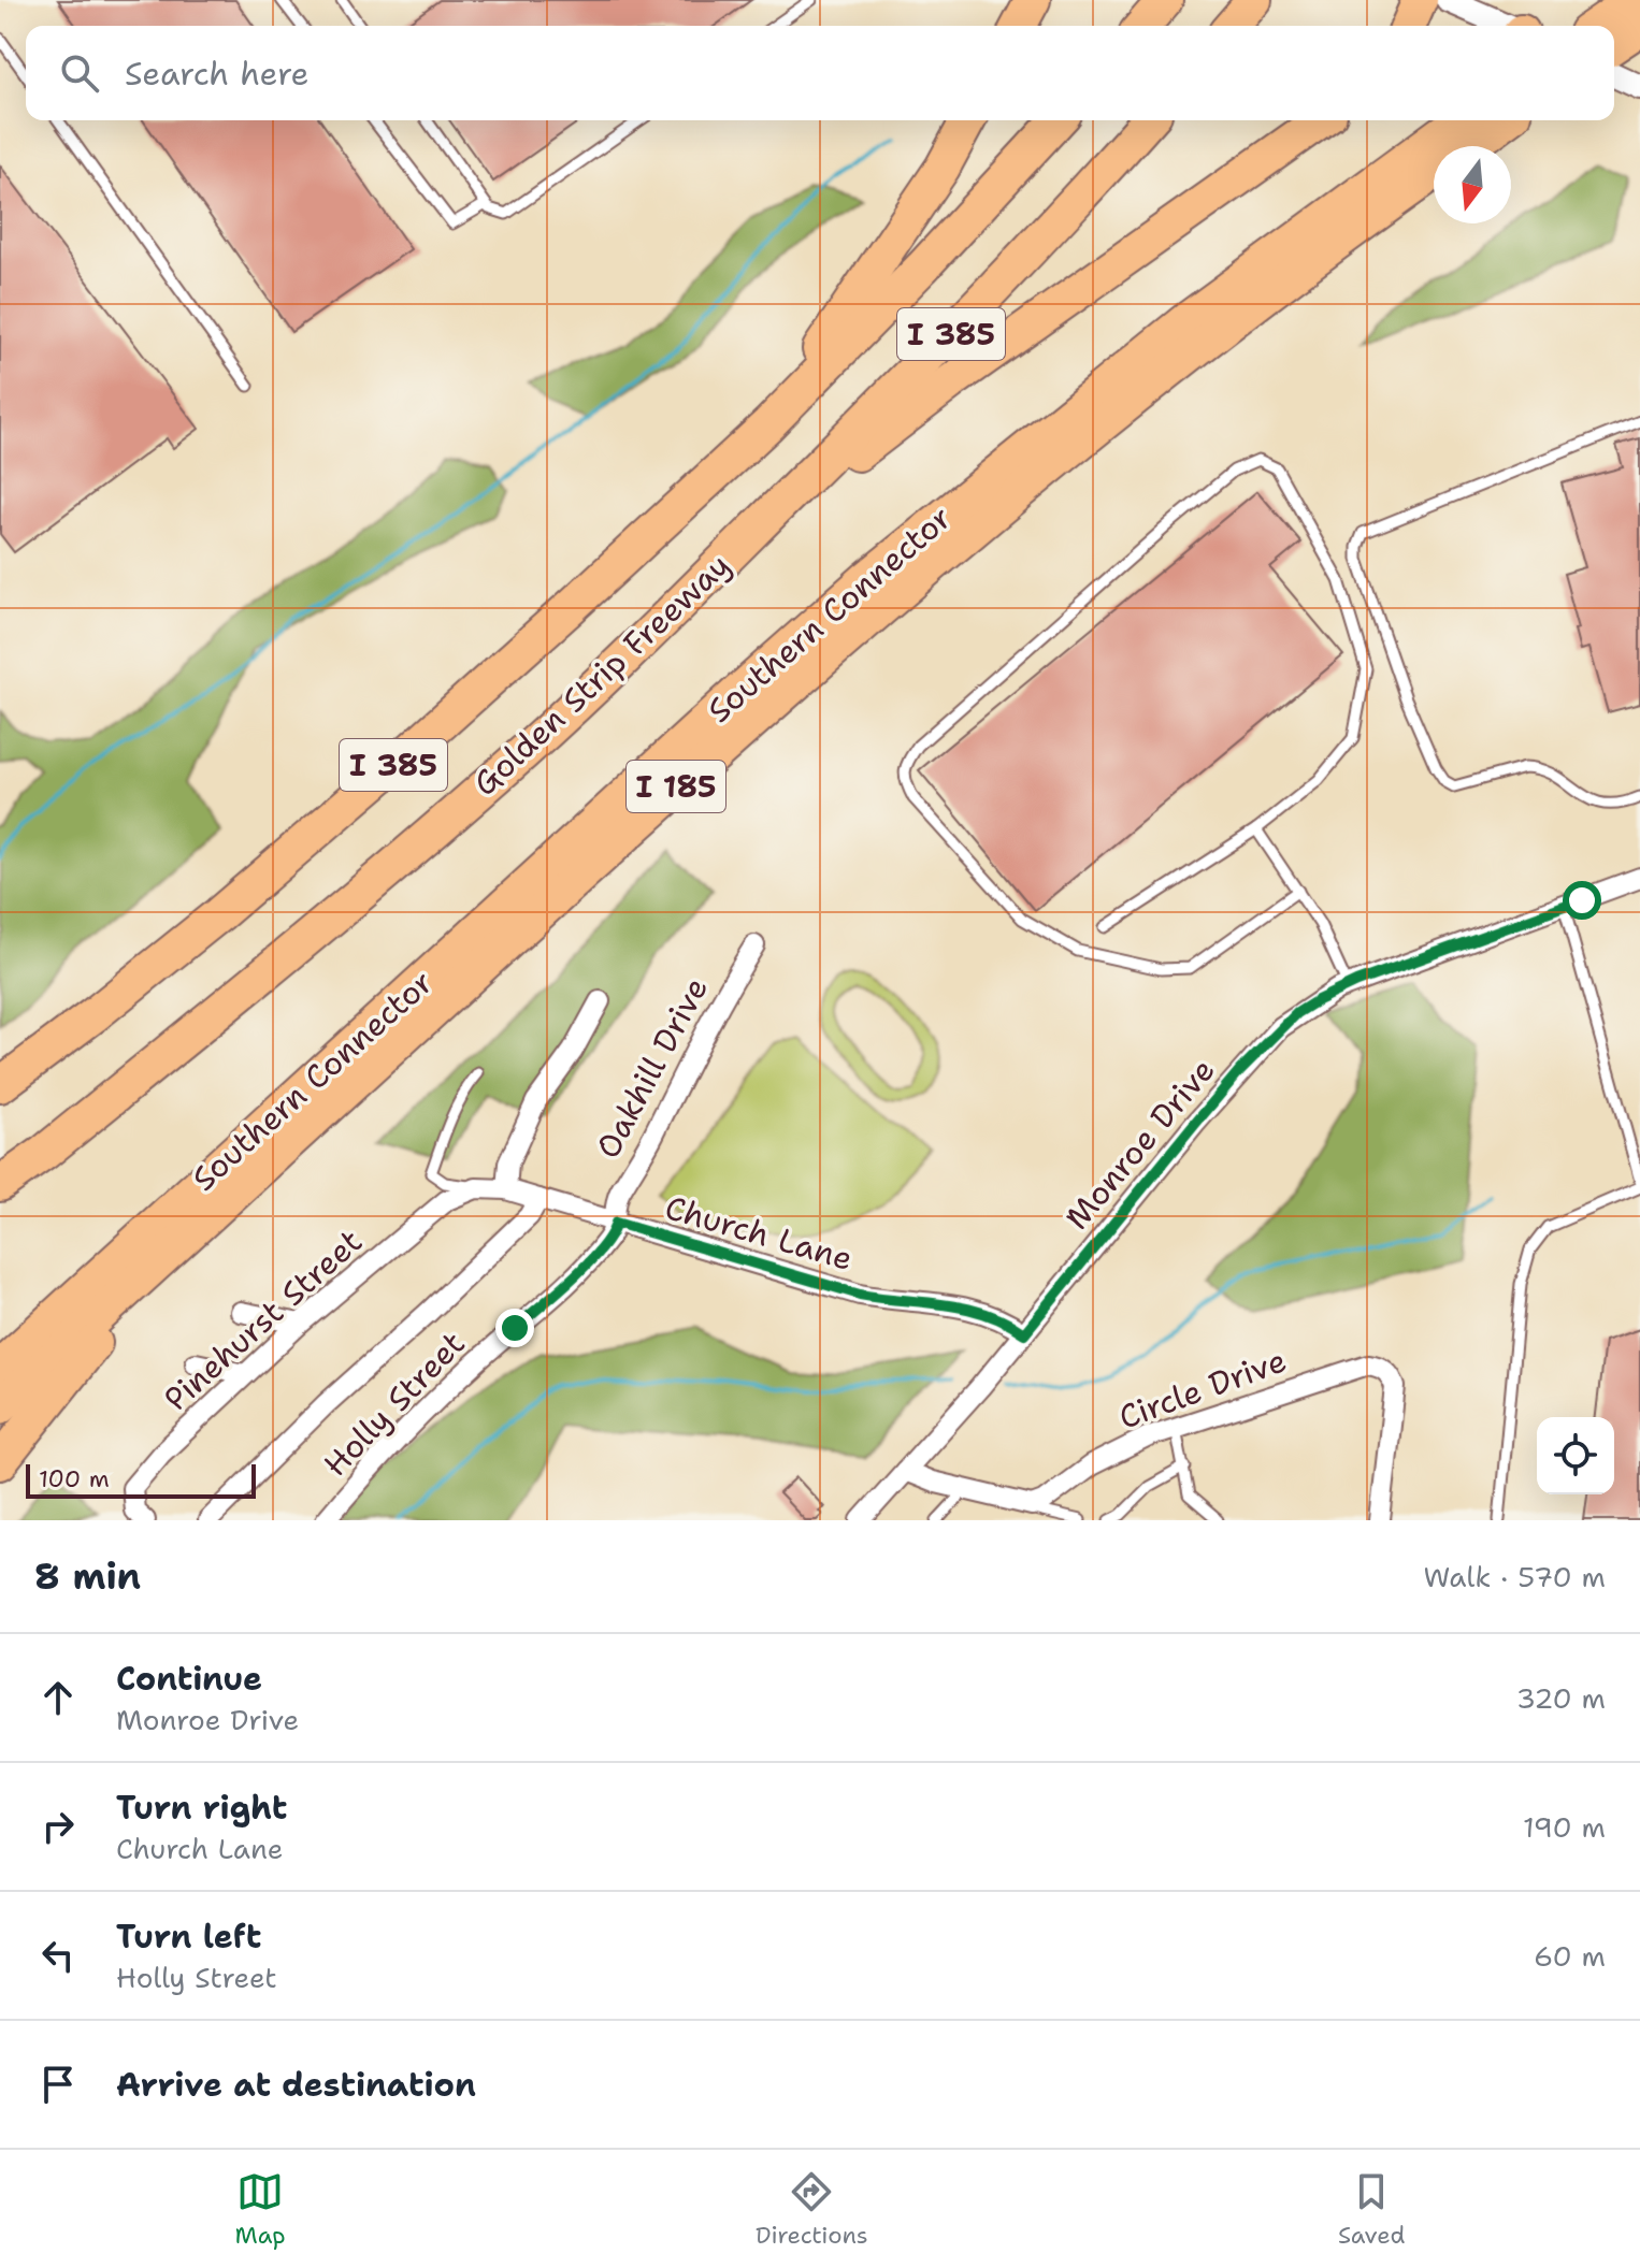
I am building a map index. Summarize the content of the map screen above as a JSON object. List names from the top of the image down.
{
  "streets": {
    "highway": [
      "I 385",
      "Southern Connector",
      "Golden Strip Freeway",
      "I 185"
    ],
    "street": [
      "Oakhill Drive",
      "Monroe Drive",
      "Church Lane",
      "Pinehurst Street",
      "Circle Drive",
      "Holly Street"
    ]
  },
  "crossings": [
    ["Oakhill Drive", "Church Lane"],
    ["Oakhill Drive", "Holly Street"],
    ["Monroe Drive", "Church Lane"],
    ["Church Lane", "Pinehurst Street"],
    ["Church Lane", "Holly Street"]
  ],
  "scale_bar": "100 m",
  "north": "bottom",
  "page": {
    "search": "Search here",
    "scale": "100 m",
    "heading": ["8 min", "Walk · 570 m"],
    "list": [
      ["Continue", "Monroe Drive", "320 m"],
      ["Turn right", "Church Lane", "190 m"],
      ["Turn left", "Holly Street", "60 m"],
      "Arrive at destination"
    ],
    "nav": ["Map", "Directions", "Saved"]
  }
}
